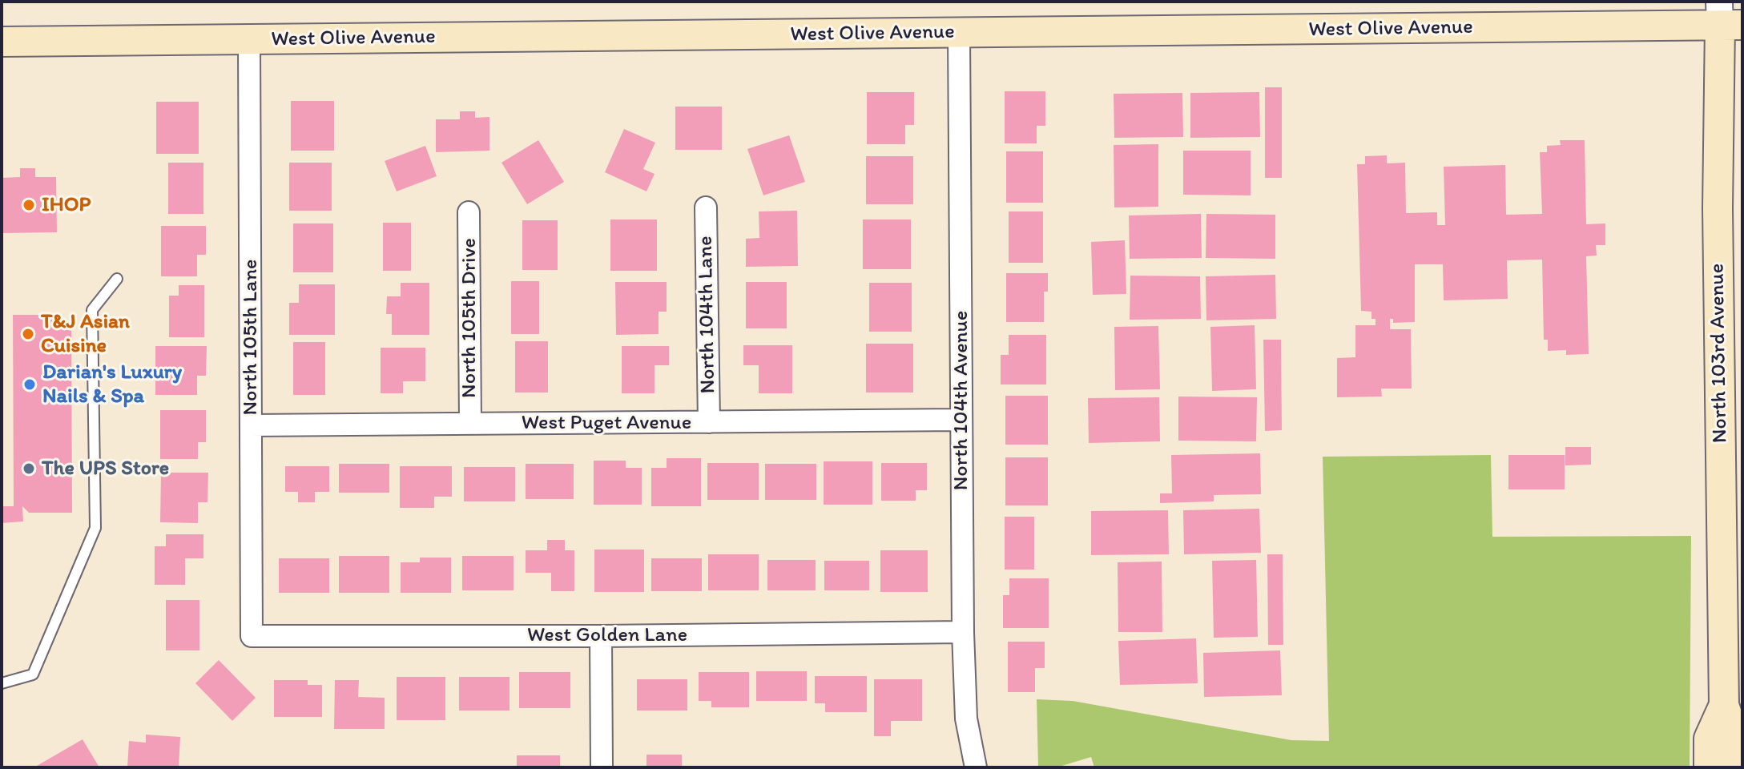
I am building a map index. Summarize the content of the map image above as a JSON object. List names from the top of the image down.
{
  "streets": {
    "main road": ["West Olive Avenue", "North 103rd Avenue"],
    "street": [
      "North 104th Lane",
      "North 105th Drive",
      "North 105th Lane",
      "North 104th Avenue",
      "West Puget Avenue",
      "West Golden Lane"
    ]
  },
  "crossings": [
    ["West Olive Avenue", "North 105th Lane"],
    ["West Olive Avenue", "North 103rd Avenue"],
    ["West Olive Avenue", "North 104th Avenue"],
    ["North 104th Lane", "West Puget Avenue"],
    ["North 105th Drive", "West Puget Avenue"],
    ["North 105th Lane", "West Puget Avenue"],
    ["North 105th Lane", "West Golden Lane"],
    ["North 104th Avenue", "West Puget Avenue"],
    ["North 104th Avenue", "West Golden Lane"]
  ],
  "places": [
    "IHOP",
    "T&J Asian Cuisine",
    "Darian's Luxury Nails & Spa",
    "The UPS Store"
  ]
}
